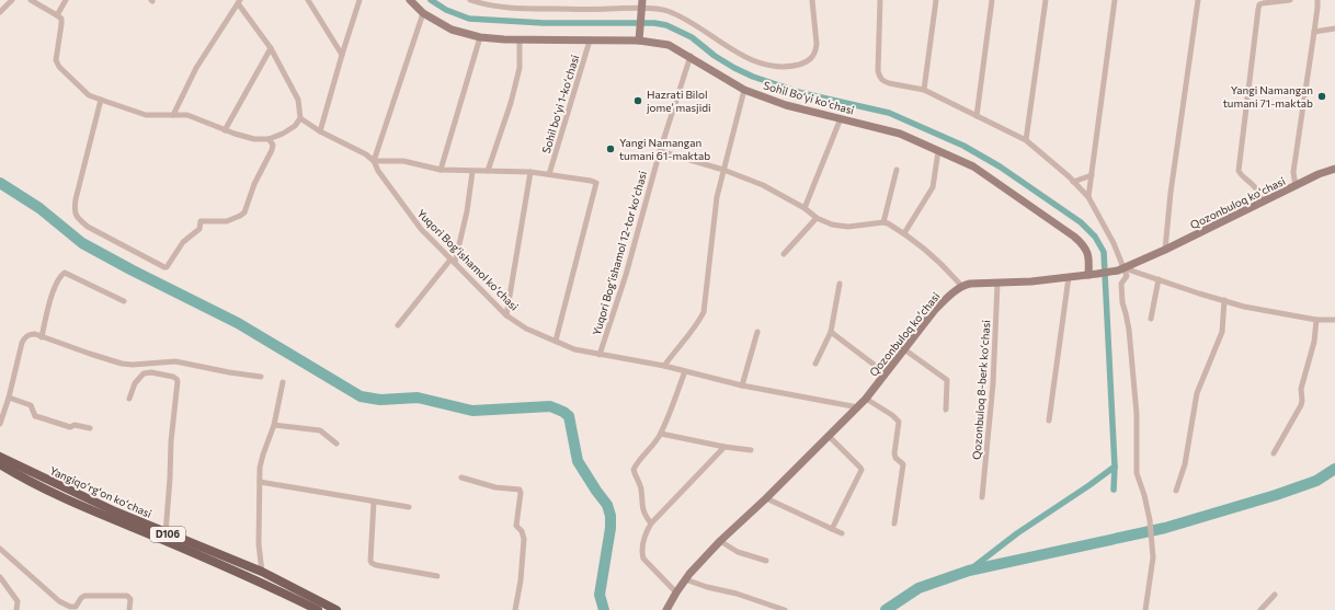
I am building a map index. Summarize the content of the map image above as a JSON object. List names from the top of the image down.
{
  "streets": {
    "main road": [
      "Sohil Boʻyi koʻchasi",
      "Qozonbuloq koʻchasi",
      "Yangiqoʻrgʻon koʻchasi",
      "D106"
    ],
    "street": [
      "Sohil boʻyi 1-koʻchasi",
      "Yuqori Bogʻishamol 12-tor koʻchasi",
      "Yuqori Bogʻishamol koʻchasi",
      "Qozonbuloq 8-berk koʻchasi"
    ]
  },
  "crossings": [
    ["Sohil Boʻyi koʻchasi", "Sohil boʻyi 1-koʻchasi"],
    ["Sohil Boʻyi koʻchasi", "Qozonbuloq koʻchasi"],
    ["Sohil Boʻyi koʻchasi", "Yuqori Bogʻishamol 12-tor koʻchasi"],
    ["Qozonbuloq koʻchasi", "Yuqori Bogʻishamol koʻchasi"],
    ["Qozonbuloq koʻchasi", "Qozonbuloq 8-berk koʻchasi"],
    ["Yuqori Bogʻishamol 12-tor koʻchasi", "Yuqori Bogʻishamol koʻchasi"]
  ],
  "places": ["Yangi Namangan tumani 71-maktab", "Hazrati Bilol jome’ masjidi", "Yangi Namangan tumani 61-maktab"]
}
